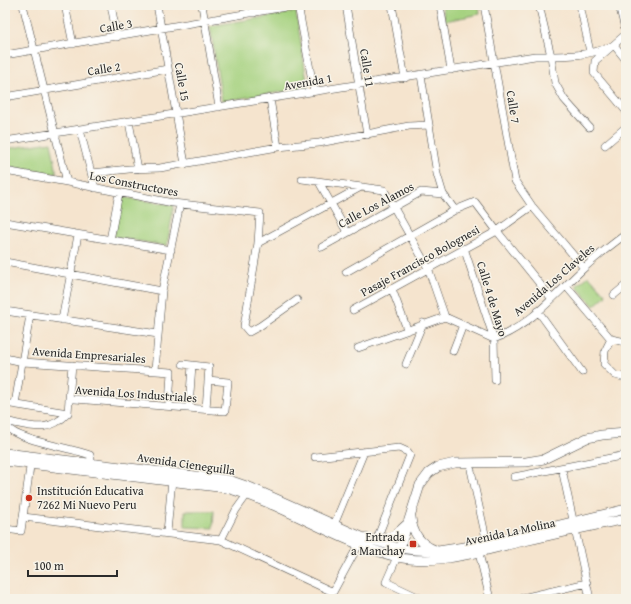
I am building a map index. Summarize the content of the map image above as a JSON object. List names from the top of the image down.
{
  "streets": {
    "main road": ["Avenida Cieneguilla", "Avenida La Molina"],
    "street": [
      "Calle 3",
      "Calle 11",
      "Calle 2",
      "Calle 15",
      "Avenida 1",
      "Calle 7",
      "Los Constructores",
      "Calle Los Alamos",
      "Pasaje Francisco Bolognesi",
      "Avenida Los Claveles",
      "Calle 4 de Mayo",
      "Avenida Empresariales",
      "Avenida Los Industriales"
    ]
  },
  "crossings": [
    ["Calle 3", "Calle 15"],
    ["Calle 11", "Avenida 1"],
    ["Calle 2", "Calle 15"],
    ["Calle 15", "Avenida 1"],
    ["Avenida 1", "Calle 7"],
    ["Calle 7", "Pasaje Francisco Bolognesi"],
    ["Calle 7", "Avenida Los Claveles"],
    ["Pasaje Francisco Bolognesi", "Calle 4 de Mayo"],
    ["Avenida Los Claveles", "Calle 4 de Mayo"],
    ["Avenida Empresariales", "Avenida Los Industriales"],
    ["Avenida Cieneguilla", "Avenida La Molina"]
  ],
  "places": {
    "other": ["Institución Educativa 7262 Mi Nuevo Peru"],
    "transit": ["Entrada a Manchay"]
  },
  "scale_bar": "100 m"
}
